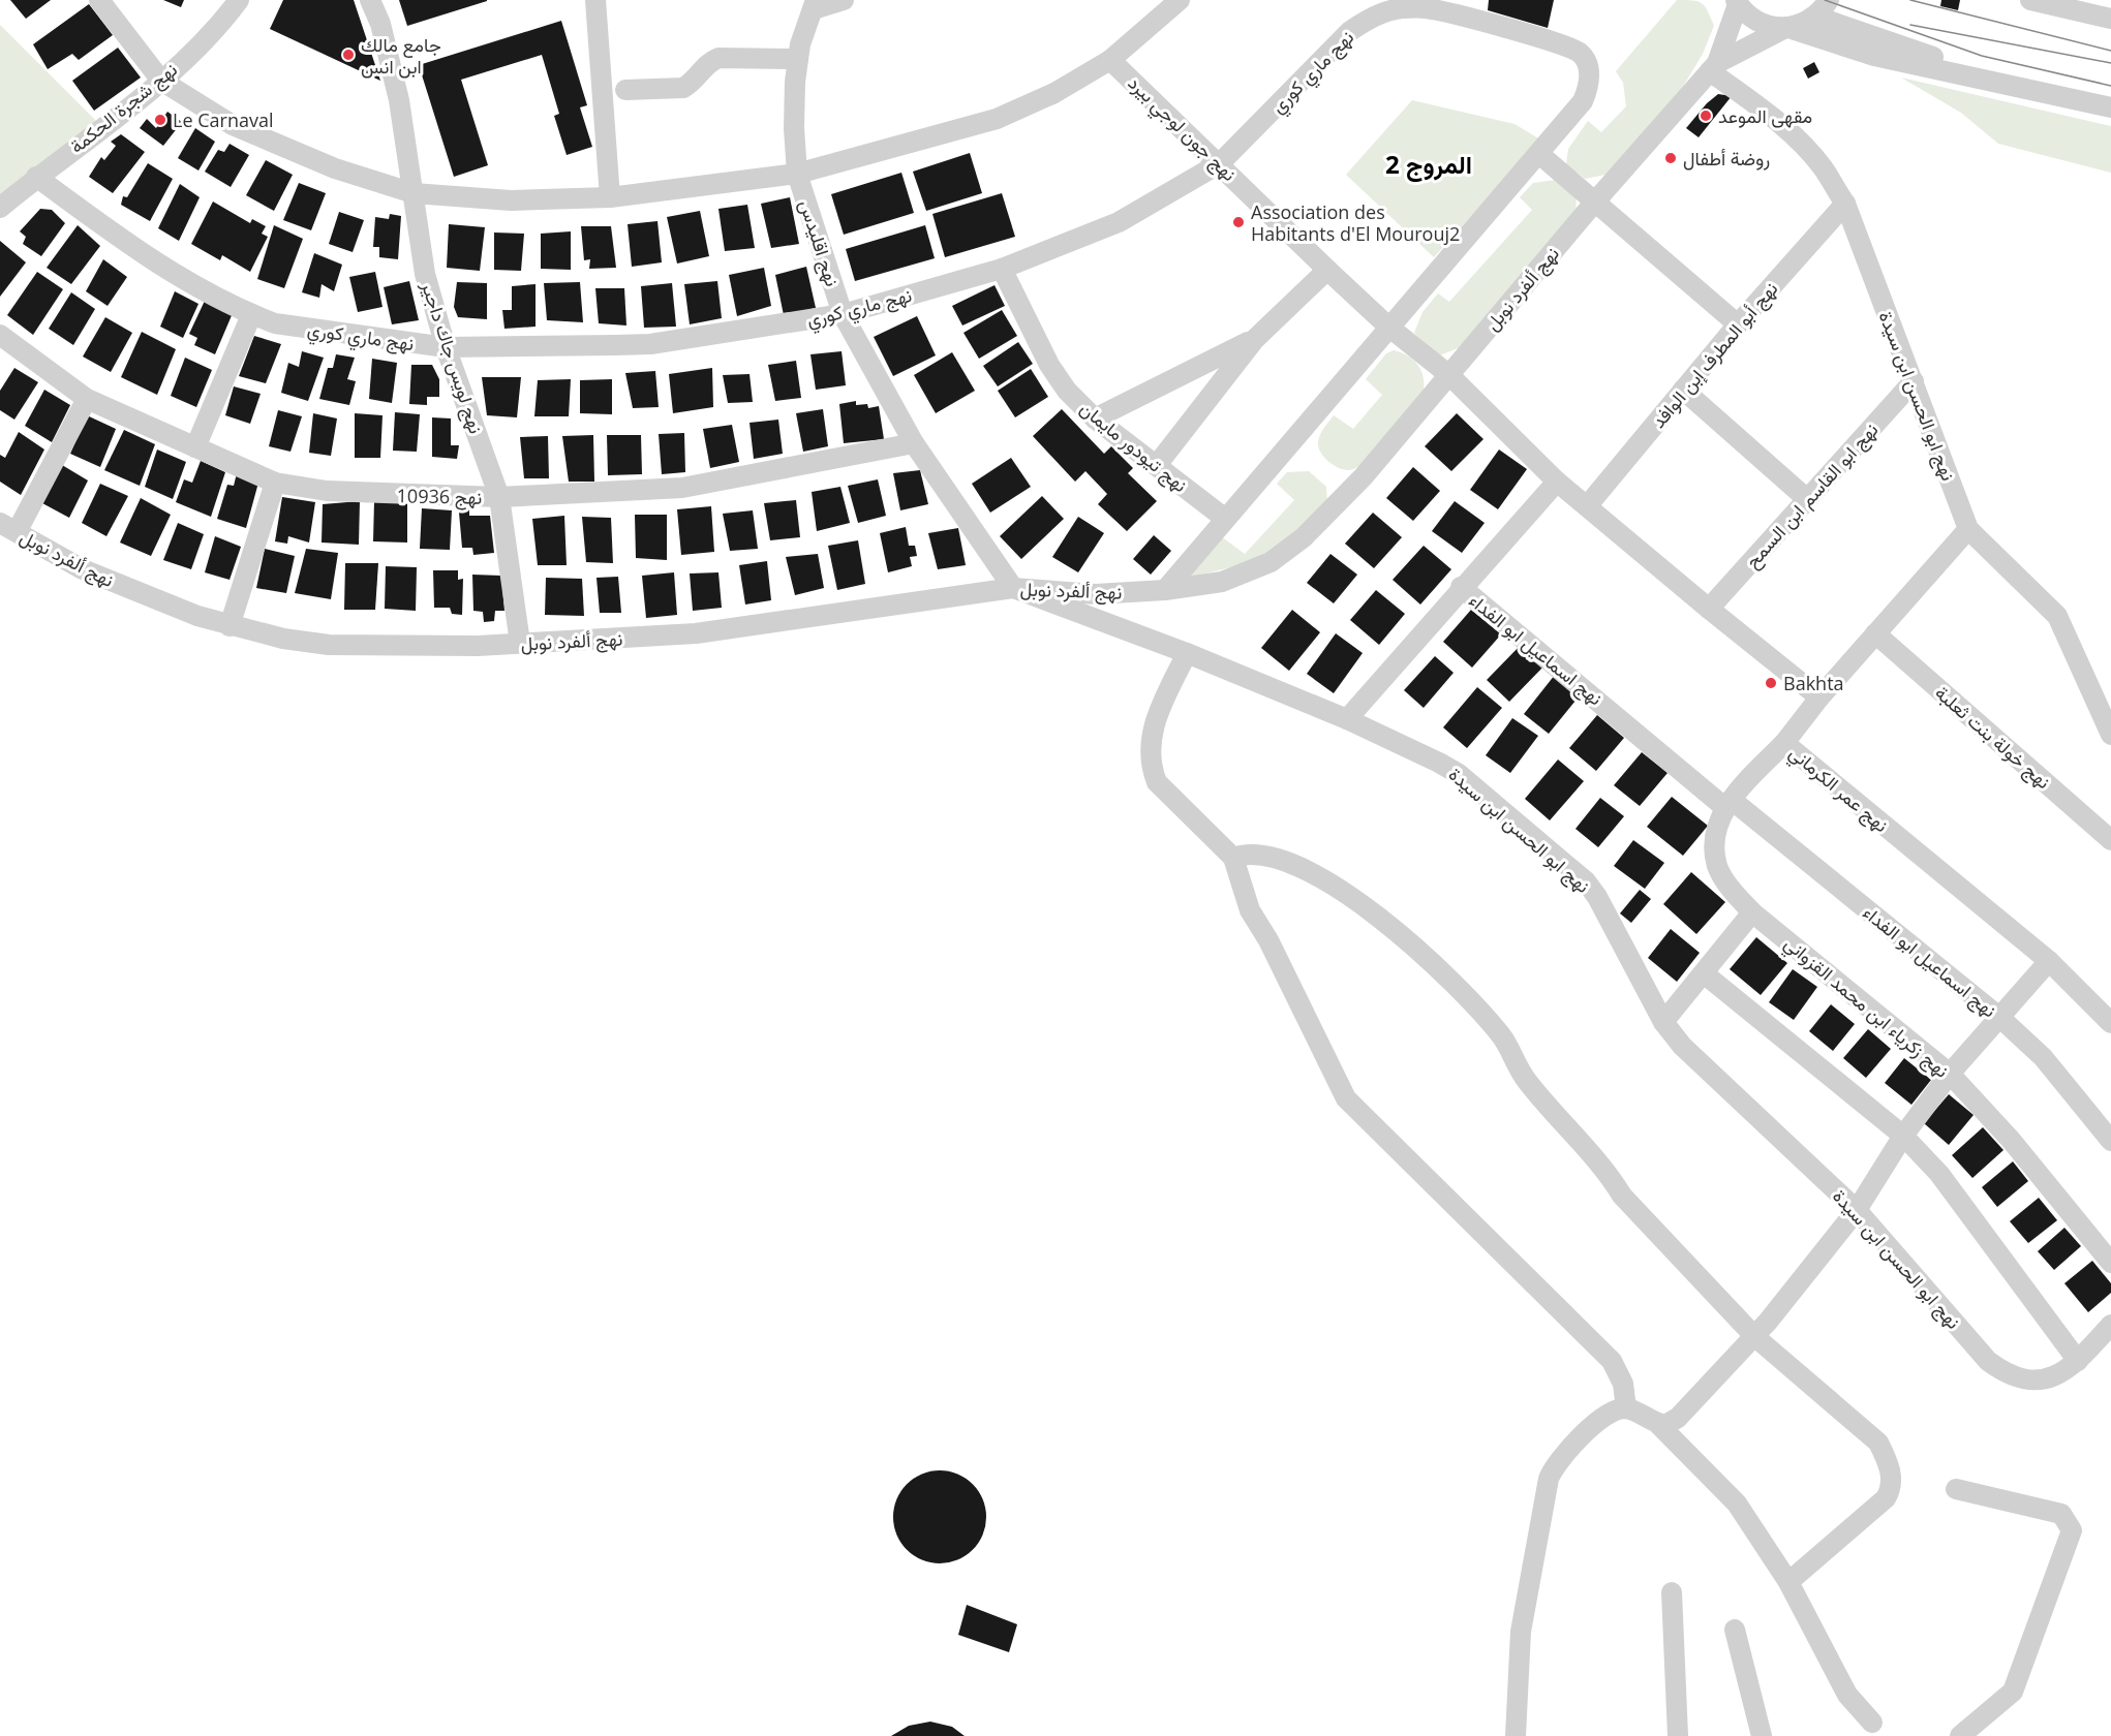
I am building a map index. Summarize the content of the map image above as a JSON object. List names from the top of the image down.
{
  "streets": {
    "street": [
      "نهج ماري كوري",
      "نهج شجرة الحكمة",
      "نهج جون لوجي بيرد",
      "نهج اقليدس",
      "نهج ألفرد نوبل",
      "نهج أبو المطرف إبن الوافد",
      "نهج لويس جاك داجير",
      "نهج ابو الحسن ابن سيدة",
      "نهج تيودور مايمان",
      "نهج ابو القاسم ابن السمح",
      "نهج 10936",
      "نهج اسماعيل ابو الفداء",
      "نهج خولة بنت ثعلبة",
      "نهج عمر الكرماني",
      "نهج زكرياء ابن محمد القزواني"
    ]
  },
  "crossings": [
    ["نهج ماري كوري", "نهج شجرة الحكمة"],
    ["نهج ماري كوري", "نهج جون لوجي بيرد"],
    ["نهج ماري كوري", "نهج اقليدس"],
    ["نهج ماري كوري", "نهج لويس جاك داجير"],
    ["نهج ماري كوري", "نهج تيودور مايمان"],
    ["نهج اقليدس", "نهج ألفرد نوبل"],
    ["نهج اقليدس", "نهج ابو الحسن ابن سيدة"],
    ["نهج اقليدس", "نهج 10936"],
    ["نهج ألفرد نوبل", "نهج لويس جاك داجير"],
    ["نهج ألفرد نوبل", "نهج ابو الحسن ابن سيدة"],
    ["نهج أبو المطرف إبن الوافد", "نهج ابو الحسن ابن سيدة"],
    ["نهج لويس جاك داجير", "نهج 10936"],
    ["نهج ابو الحسن ابن سيدة", "نهج ابو القاسم ابن السمح"],
    ["نهج ابو الحسن ابن سيدة", "نهج عمر الكرماني"],
    ["نهج اسماعيل ابو الفداء", "نهج زكرياء ابن محمد القزواني"],
    ["نهج خولة بنت ثعلبة", "نهج عمر الكرماني"],
    ["نهج عمر الكرماني", "نهج زكرياء ابن محمد القزواني"]
  ],
  "districts": ["المروج 2"],
  "places": [
    "جامع مالك ابن انس",
    "مقهى الموعد",
    "Le Carnaval",
    "روضة أطفال",
    "Association des Habitants d'El Mourouj2",
    "Bakhta"
  ]
}
